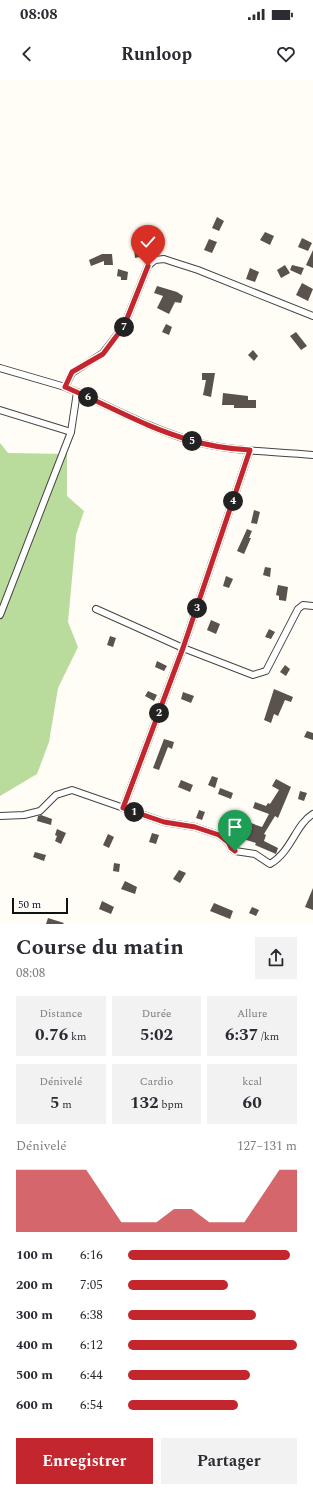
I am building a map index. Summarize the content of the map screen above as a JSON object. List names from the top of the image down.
{
  "scale_bar": "50 m",
  "page": {
    "status": "08:08",
    "header": "Runloop",
    "pins": [
      "7",
      "6",
      "5",
      "4",
      "3",
      "2",
      "1"
    ],
    "scale": "50 m",
    "heading": ["Course du matin", "08:08"],
    "stats": [
      ["Distance", "0.76 km"],
      ["Durée", "5:02"],
      ["Allure", "6:37 /km"],
      ["Dénivelé", "5 m"],
      ["Cardio", "132 bpm"],
      ["kcal", "60"]
    ],
    "chart": ["Dénivelé", "127–131 m"],
    "list": [
      {
        "name": "100 m",
        "note": "6:16"
      },
      {
        "name": "200 m",
        "note": "7:05"
      },
      {
        "name": "300 m",
        "note": "6:38"
      },
      {
        "name": "400 m",
        "note": "6:12"
      },
      {
        "name": "500 m",
        "note": "6:44"
      },
      {
        "name": "600 m",
        "note": "6:54"
      }
    ],
    "buttons": ["Enregistrer", "Partager"]
  }
}
